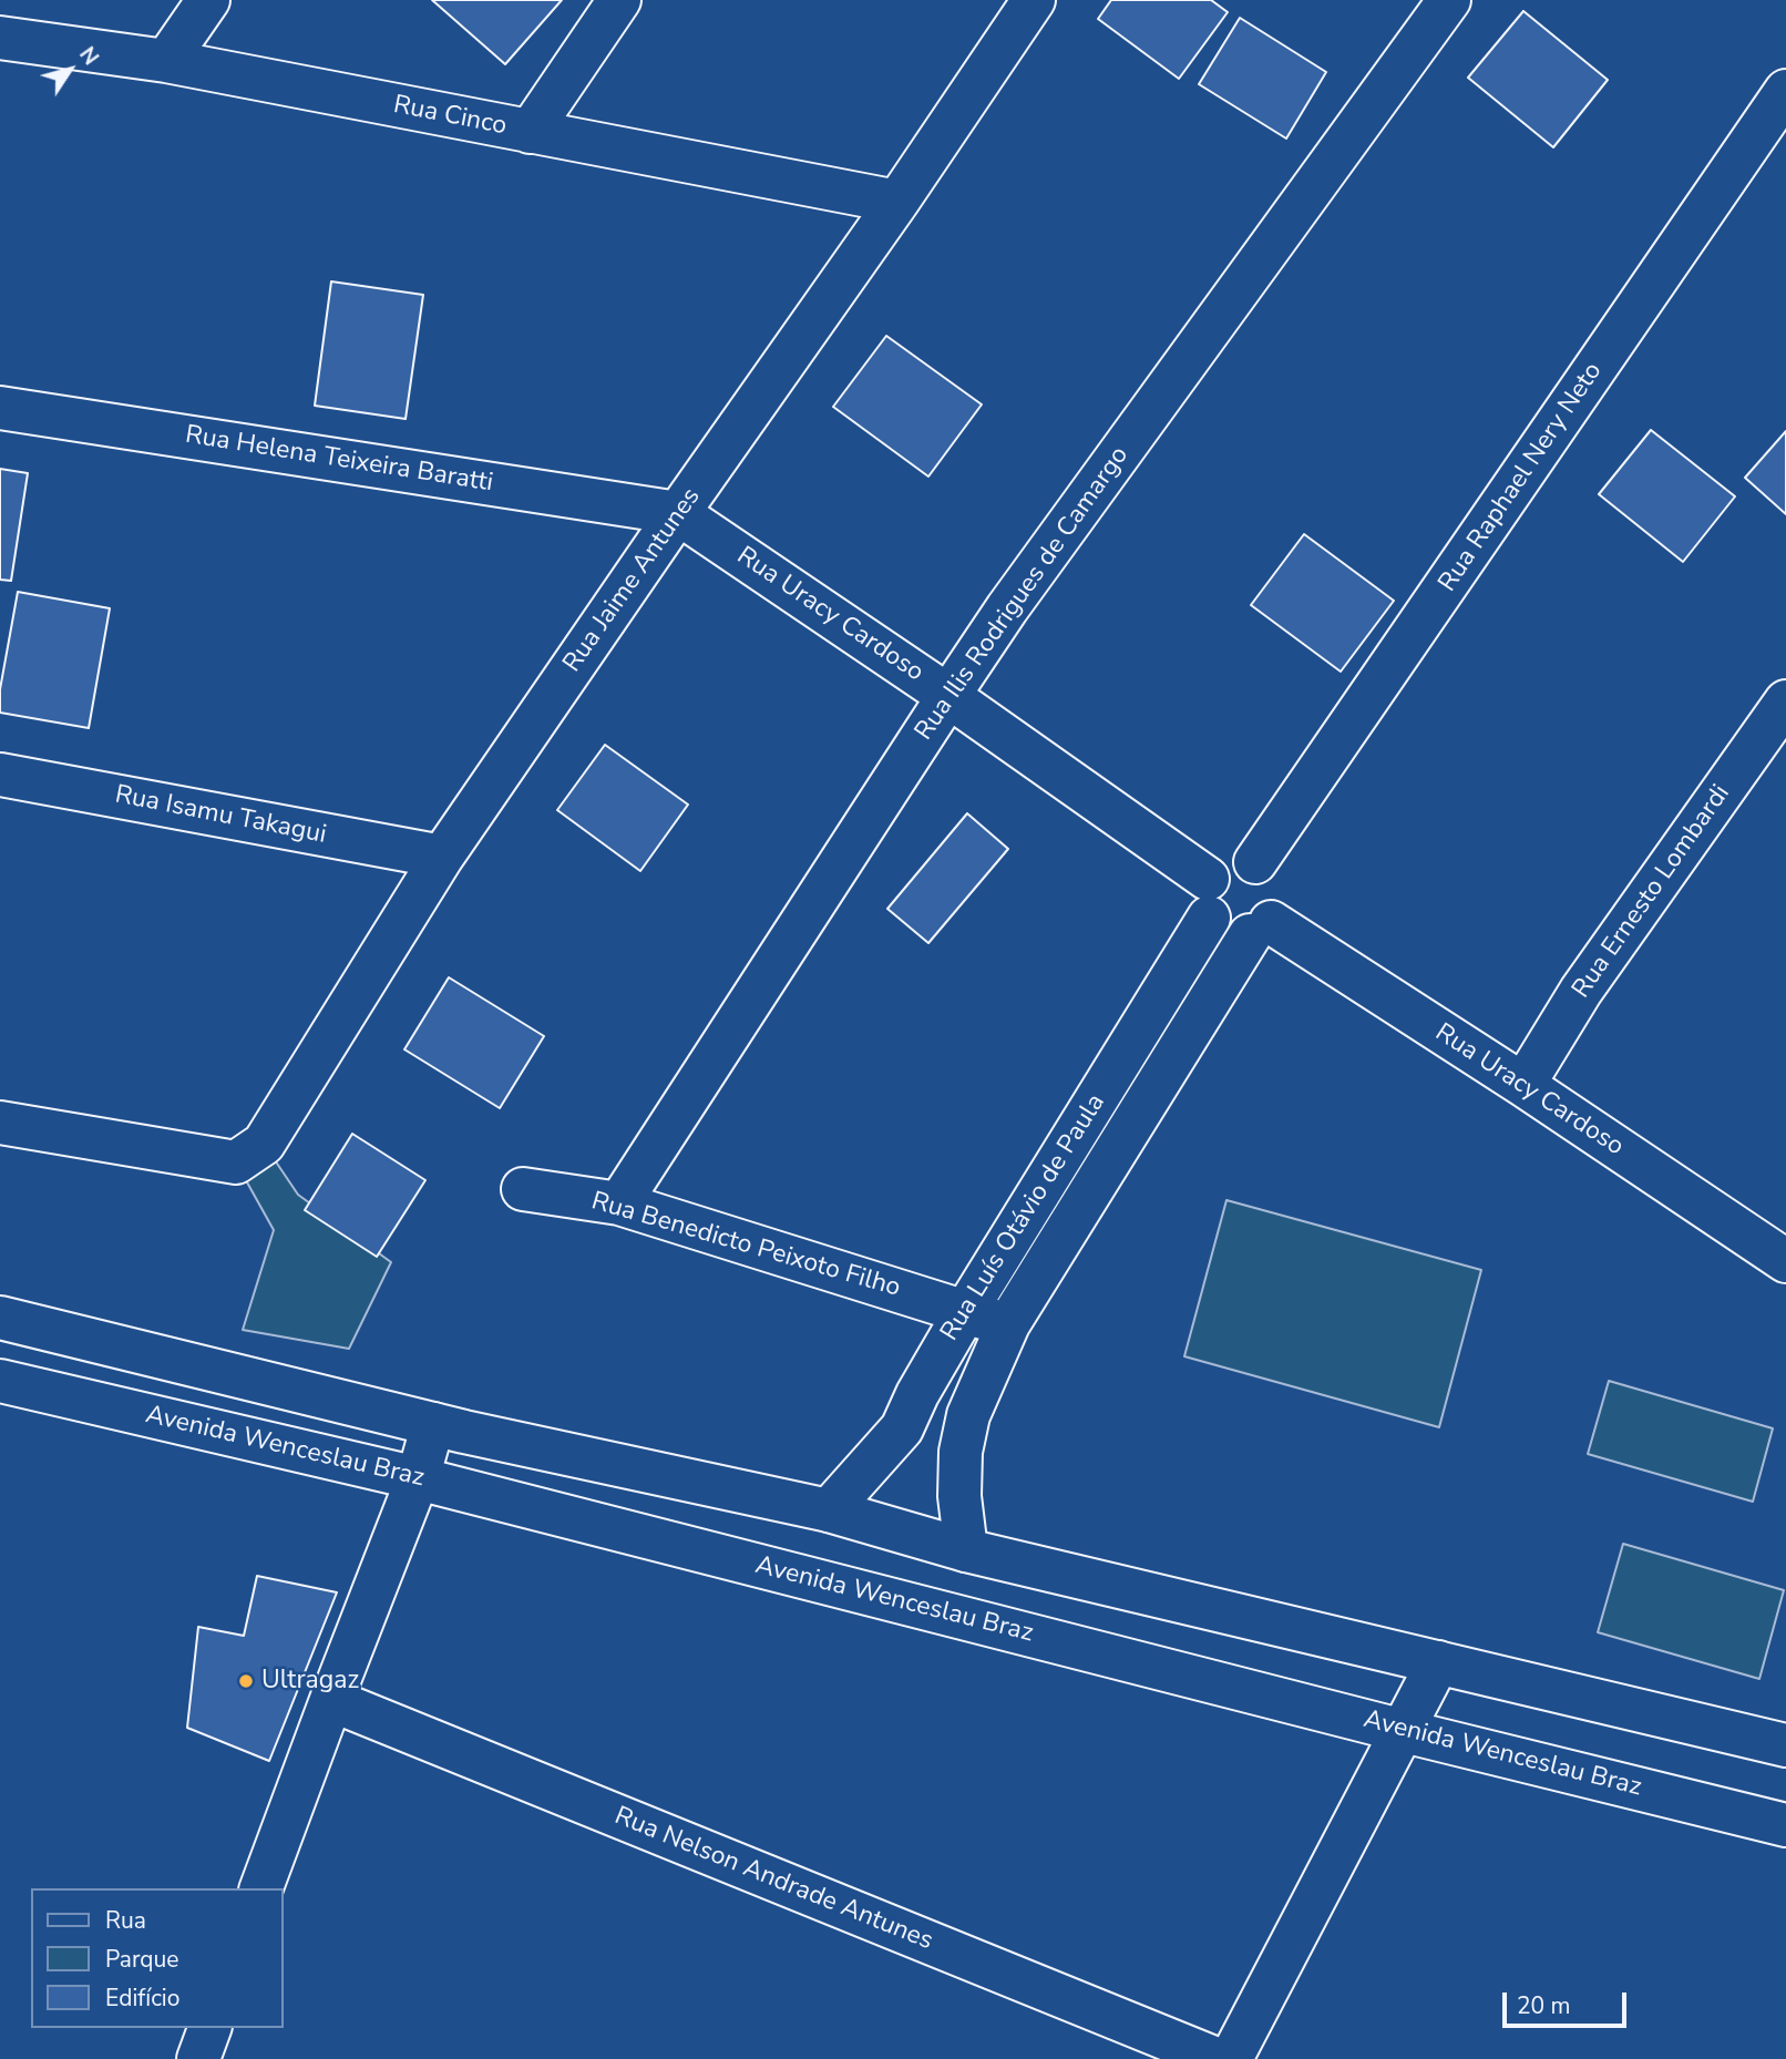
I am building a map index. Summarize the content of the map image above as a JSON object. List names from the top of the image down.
{
  "streets": {
    "street": [
      "Rua Cinco",
      "Rua Helena Teixeira Baratti",
      "Rua Raphael Nery Neto",
      "Rua Jaime Antunes",
      "Rua Ilis Rodrigues de Camargo",
      "Rua Uracy Cardoso",
      "Rua Isamu Takagui",
      "Rua Ernesto Lombardi",
      "Rua Luís Otávio de Paula",
      "Rua Benedicto Peixoto Filho",
      "Avenida Wenceslau Braz",
      "Rua Nelson Andrade Antunes"
    ]
  },
  "crossings": [
    ["Rua Cinco", "Rua Jaime Antunes"],
    ["Rua Helena Teixeira Baratti", "Rua Jaime Antunes"],
    ["Rua Helena Teixeira Baratti", "Rua Uracy Cardoso"],
    ["Rua Raphael Nery Neto", "Rua Uracy Cardoso"],
    ["Rua Raphael Nery Neto", "Rua Luís Otávio de Paula"],
    ["Rua Jaime Antunes", "Rua Uracy Cardoso"],
    ["Rua Jaime Antunes", "Rua Isamu Takagui"],
    ["Rua Ilis Rodrigues de Camargo", "Rua Uracy Cardoso"],
    ["Rua Ilis Rodrigues de Camargo", "Rua Benedicto Peixoto Filho"],
    ["Rua Uracy Cardoso", "Rua Ernesto Lombardi"],
    ["Rua Uracy Cardoso", "Rua Luís Otávio de Paula"],
    ["Rua Luís Otávio de Paula", "Rua Benedicto Peixoto Filho"]
  ],
  "places": ["Ultragaz"],
  "legend": ["Rua", "Parque", "Edifício"],
  "scale_bar": "20 m",
  "north": "top right"
}
